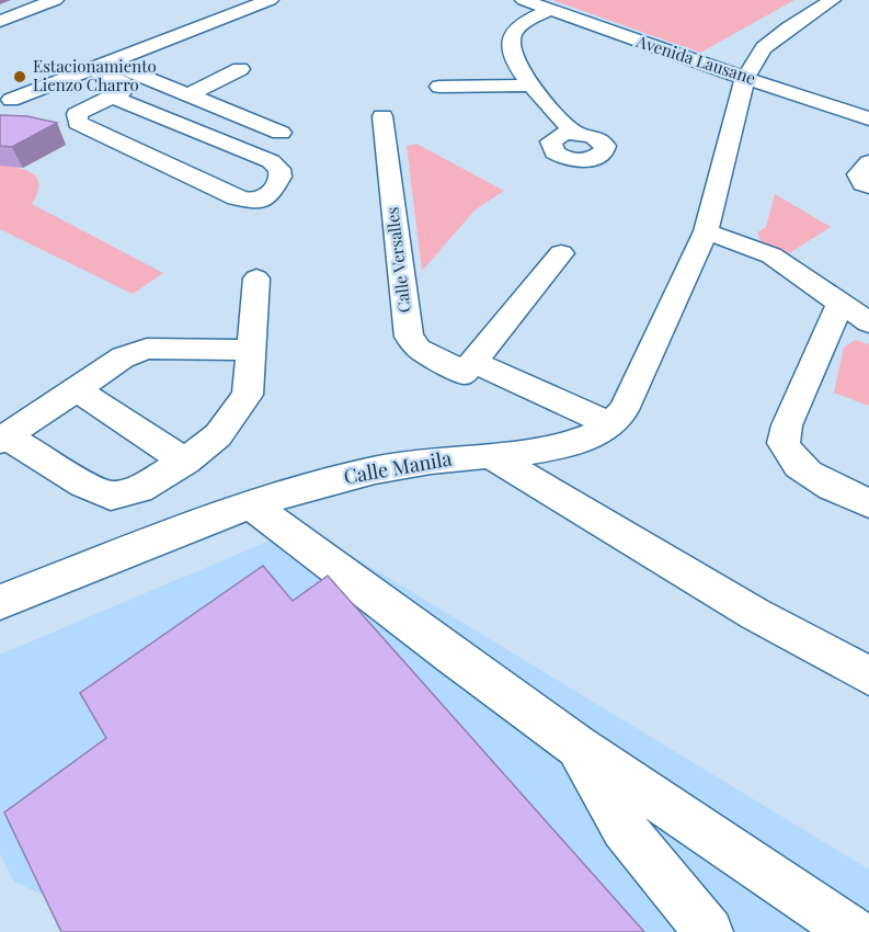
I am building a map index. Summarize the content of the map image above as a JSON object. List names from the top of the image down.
{
  "streets": {
    "street": ["Avenida Lausane", "Calle Versalles", "Calle Manila"]
  },
  "crossings": [
    ["Calle Versalles", "Calle Manila"]
  ],
  "places": ["Estacionamiento Lienzo Charro"]
}
